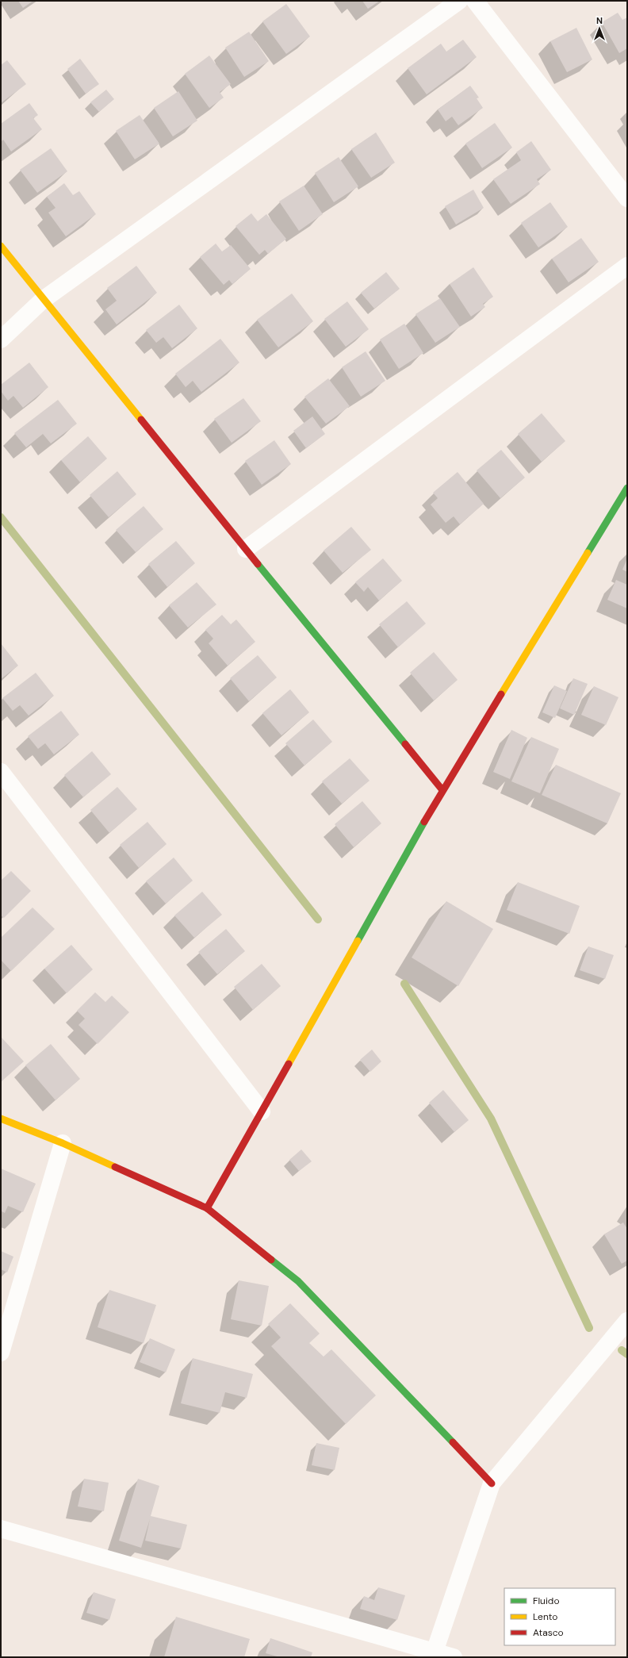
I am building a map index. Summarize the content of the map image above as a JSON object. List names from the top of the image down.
{
  "legend": ["Fluido", "Lento", "Atasco"],
  "north": "top"
}
